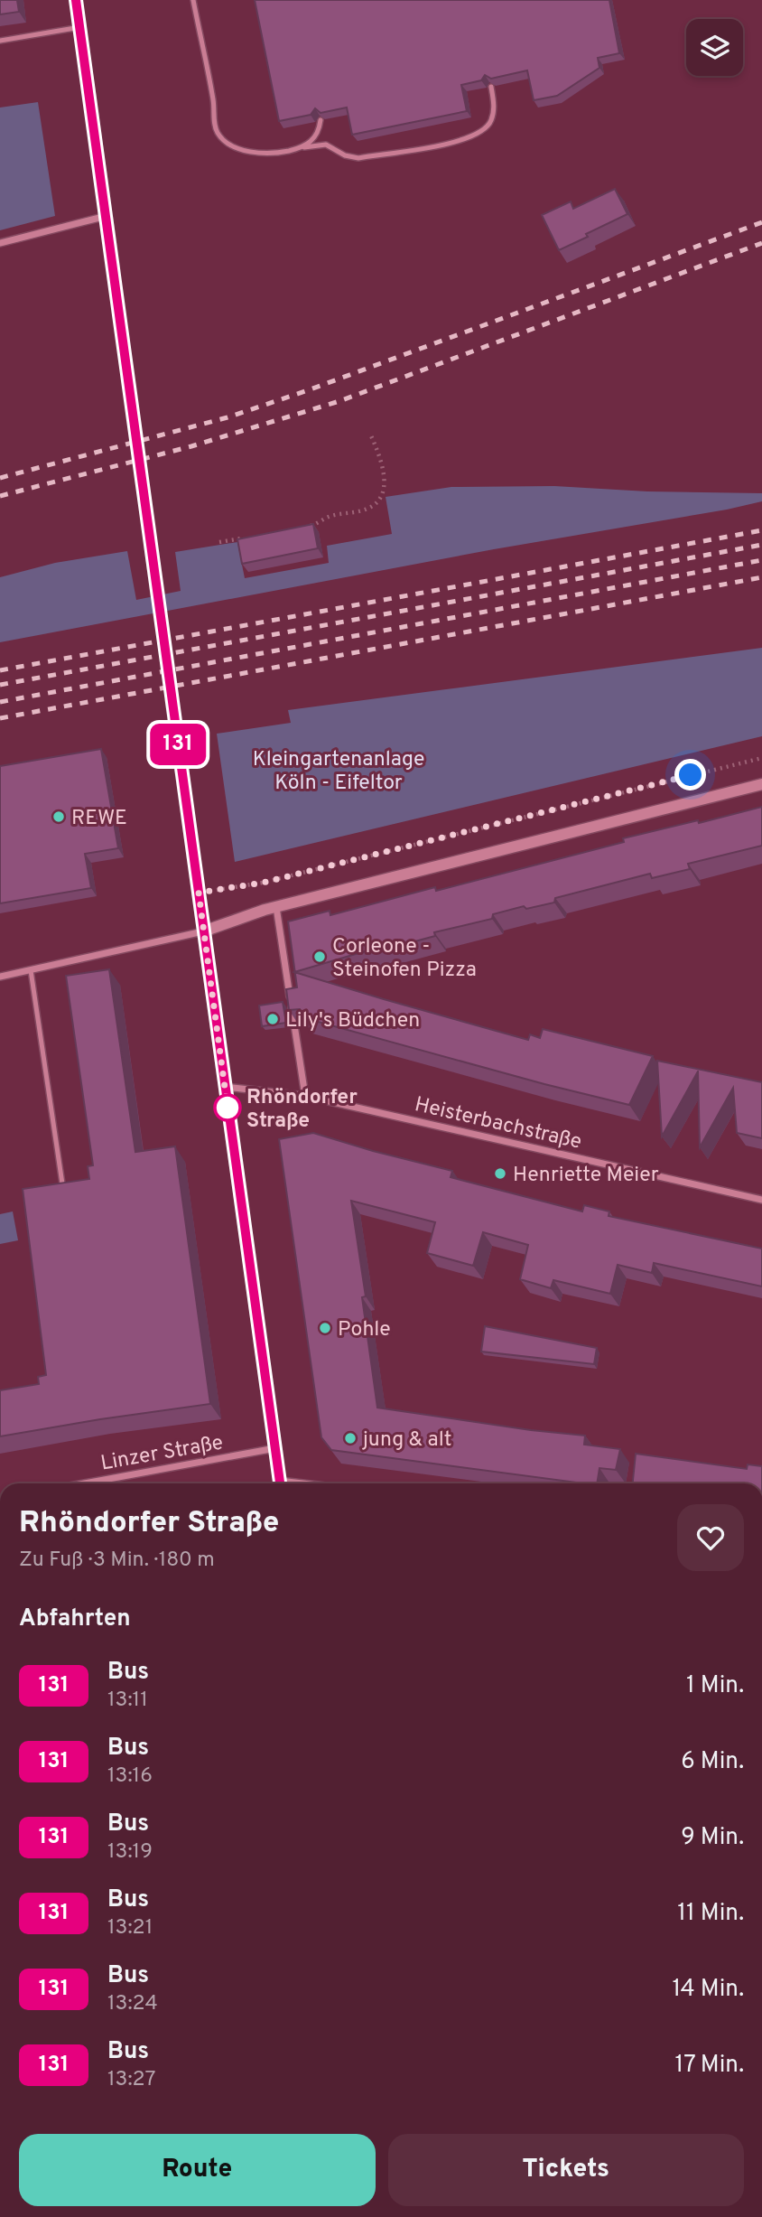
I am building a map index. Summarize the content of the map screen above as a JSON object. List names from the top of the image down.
{
  "streets": {
    "street": ["Heisterbachstraße", "Linzer Straße"]
  },
  "parks": ["Kleingartenanlage Köln - Eifeltor"],
  "places": [
    "REWE",
    "Corleone - Steinofen Pizza",
    "Lily's Büdchen",
    "Rhöndorfer Straße",
    "Henriette Meier",
    "Pohle",
    "jung & alt"
  ],
  "lines": ["bus line 131"],
  "page": {
    "on_map": "131",
    "heading": [
      ["Rhöndorfer Straße", "Zu Fuß · 3 Min. · 180 m"],
      "Abfahrten"
    ],
    "list": [
      {
        "mark": "131",
        "name": "Bus",
        "note": "13:11",
        "value": "1 Min."
      },
      {
        "mark": "131",
        "name": "Bus",
        "note": "13:16",
        "value": "6 Min."
      },
      {
        "mark": "131",
        "name": "Bus",
        "note": "13:19",
        "value": "9 Min."
      },
      {
        "mark": "131",
        "name": "Bus",
        "note": "13:21",
        "value": "11 Min."
      },
      {
        "mark": "131",
        "name": "Bus",
        "note": "13:24",
        "value": "14 Min."
      },
      {
        "mark": "131",
        "name": "Bus",
        "note": "13:27",
        "value": "17 Min."
      }
    ],
    "buttons": ["Route", "Tickets"]
  }
}
